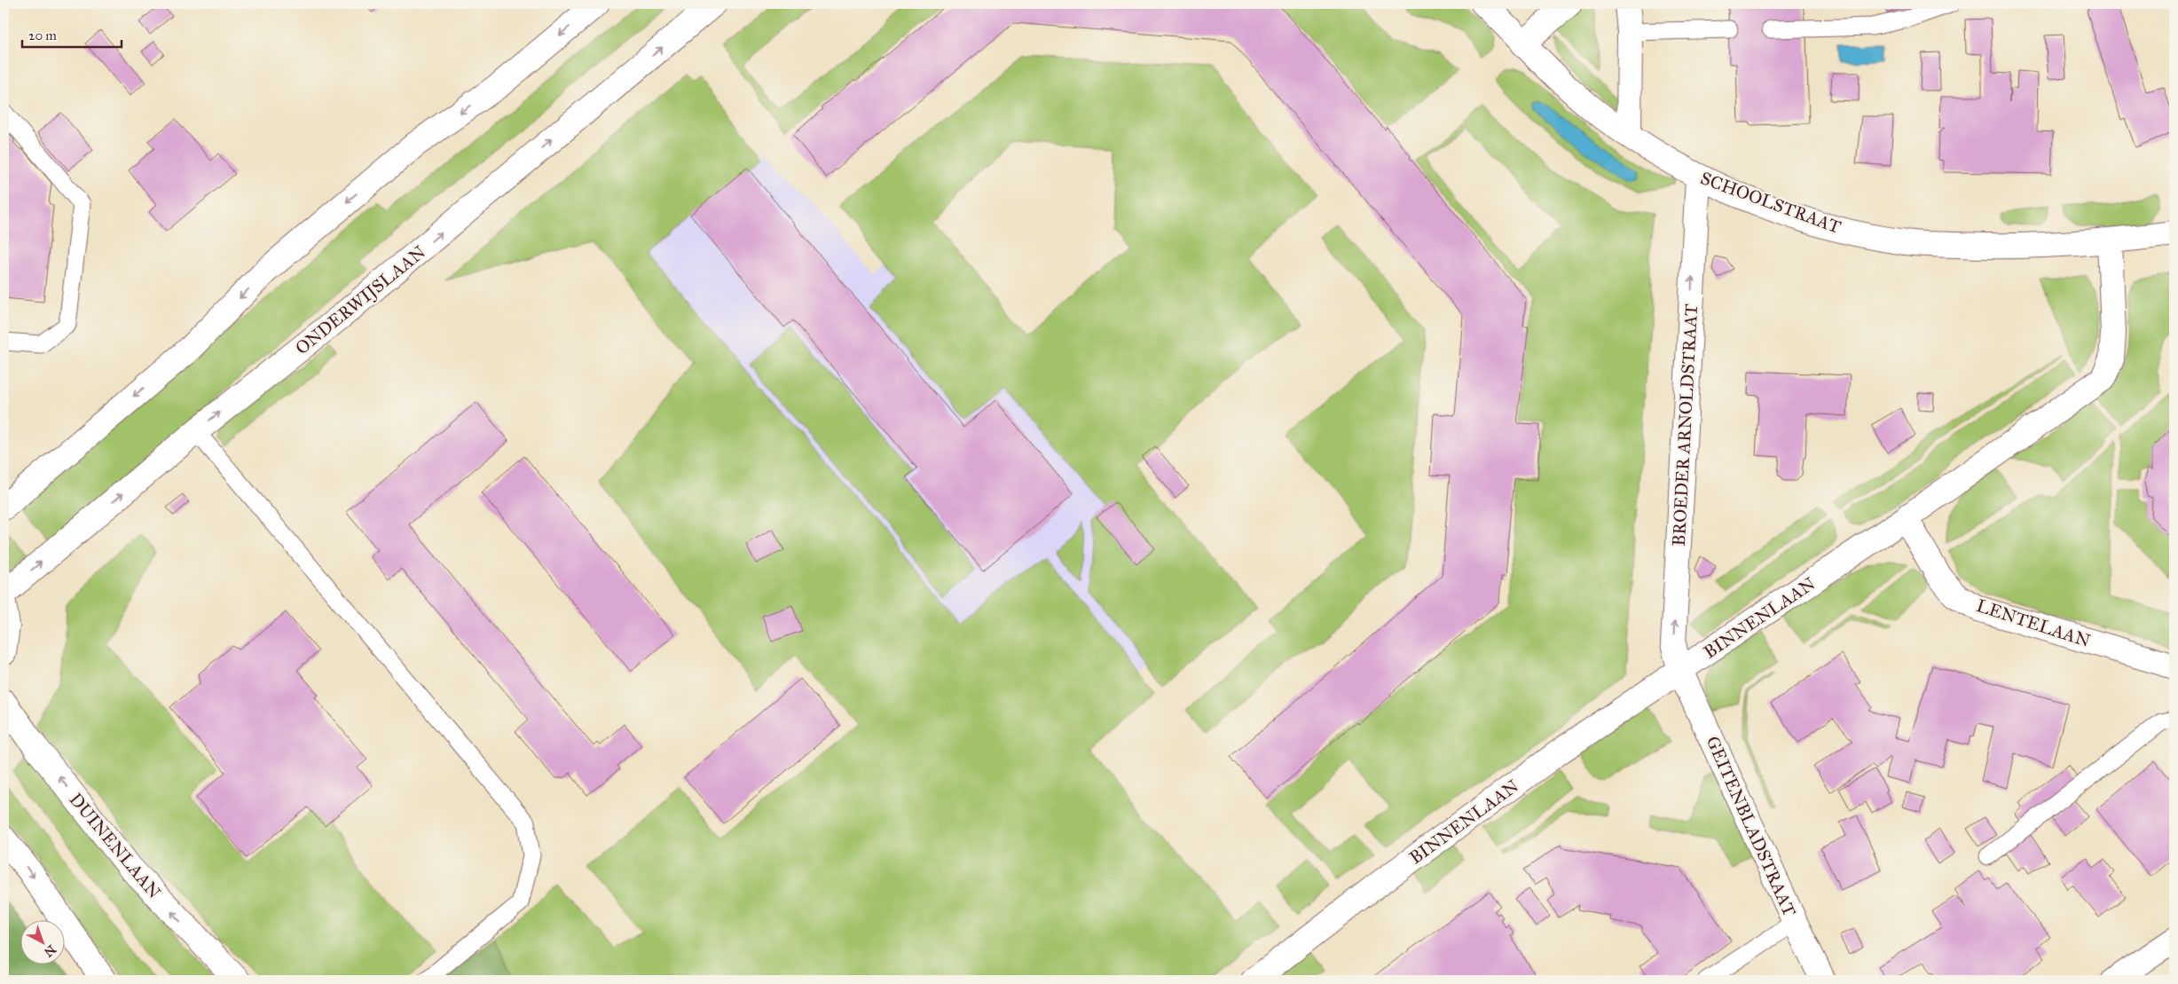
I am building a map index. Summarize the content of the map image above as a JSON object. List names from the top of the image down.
{
  "streets": {
    "street": [
      "SCHOOLSTRAAT",
      "ONDERWIJSLAAN",
      "BROEDER ARNOLDSTRAAT",
      "BINNENLAAN",
      "LENTELAAN",
      "GEITENBLADSTRAAT",
      "DUINENLAAN"
    ]
  },
  "crossings": [
    ["SCHOOLSTRAAT", "BROEDER ARNOLDSTRAAT"],
    ["SCHOOLSTRAAT", "BINNENLAAN"],
    ["BROEDER ARNOLDSTRAAT", "BINNENLAAN"],
    ["BROEDER ARNOLDSTRAAT", "GEITENBLADSTRAAT"],
    ["BINNENLAAN", "LENTELAAN"],
    ["BINNENLAAN", "GEITENBLADSTRAAT"]
  ],
  "one_way": ["BROEDER ARNOLDSTRAAT"],
  "scale_bar": "20 m",
  "north": "bottom right"
}
